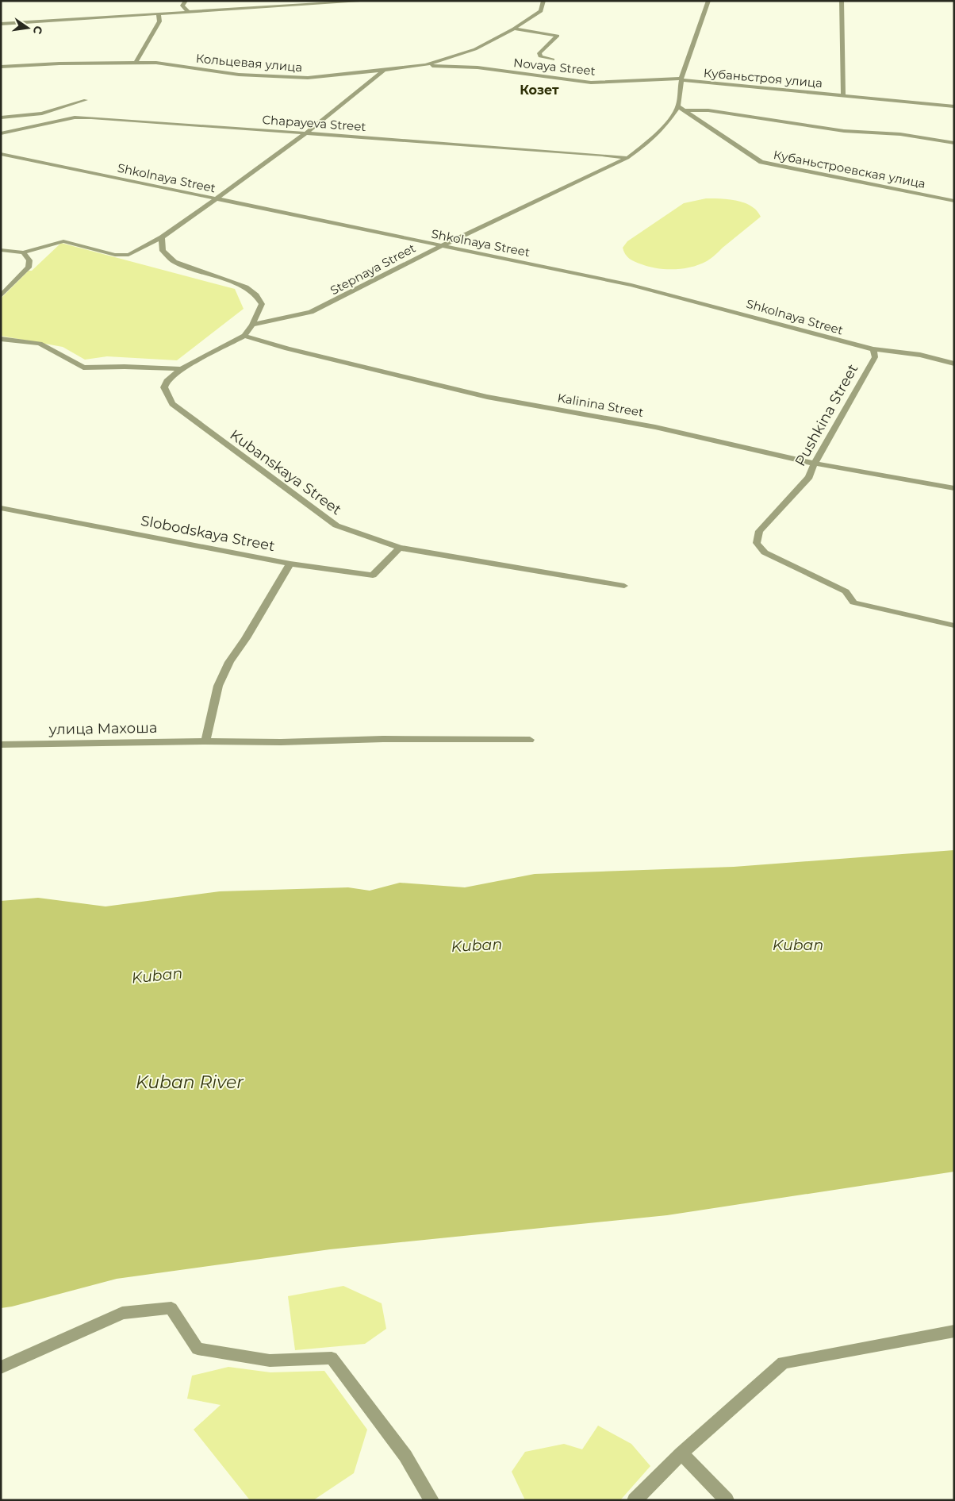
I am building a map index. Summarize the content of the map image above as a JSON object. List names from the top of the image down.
{
  "streets": {
    "street": [
      "Кольцевая улица",
      "Novaya Street",
      "Кубаньстроя улица",
      "Chapayeva Street",
      "Кубаньстроевская улица",
      "Shkolnaya Street",
      "Stepnaya Street",
      "Kalinina Street",
      "Pushkina Street",
      "Kubanskaya Street",
      "Slobodskaya Street",
      "улица Махоша"
    ]
  },
  "crossings": [
    ["Кольцевая улица", "Novaya Street"],
    ["Novaya Street", "Кубаньстроя улица"],
    ["Chapayeva Street", "Stepnaya Street"],
    ["Кубаньстроевская улица", "Stepnaya Street"],
    ["Shkolnaya Street", "Stepnaya Street"],
    ["Shkolnaya Street", "Pushkina Street"],
    ["Kalinina Street", "Pushkina Street"],
    ["Kalinina Street", "Kubanskaya Street"],
    ["Kubanskaya Street", "Slobodskaya Street"]
  ],
  "districts": ["Козет"],
  "water": ["Kuban", "Kuban River"],
  "north": "right"
}
